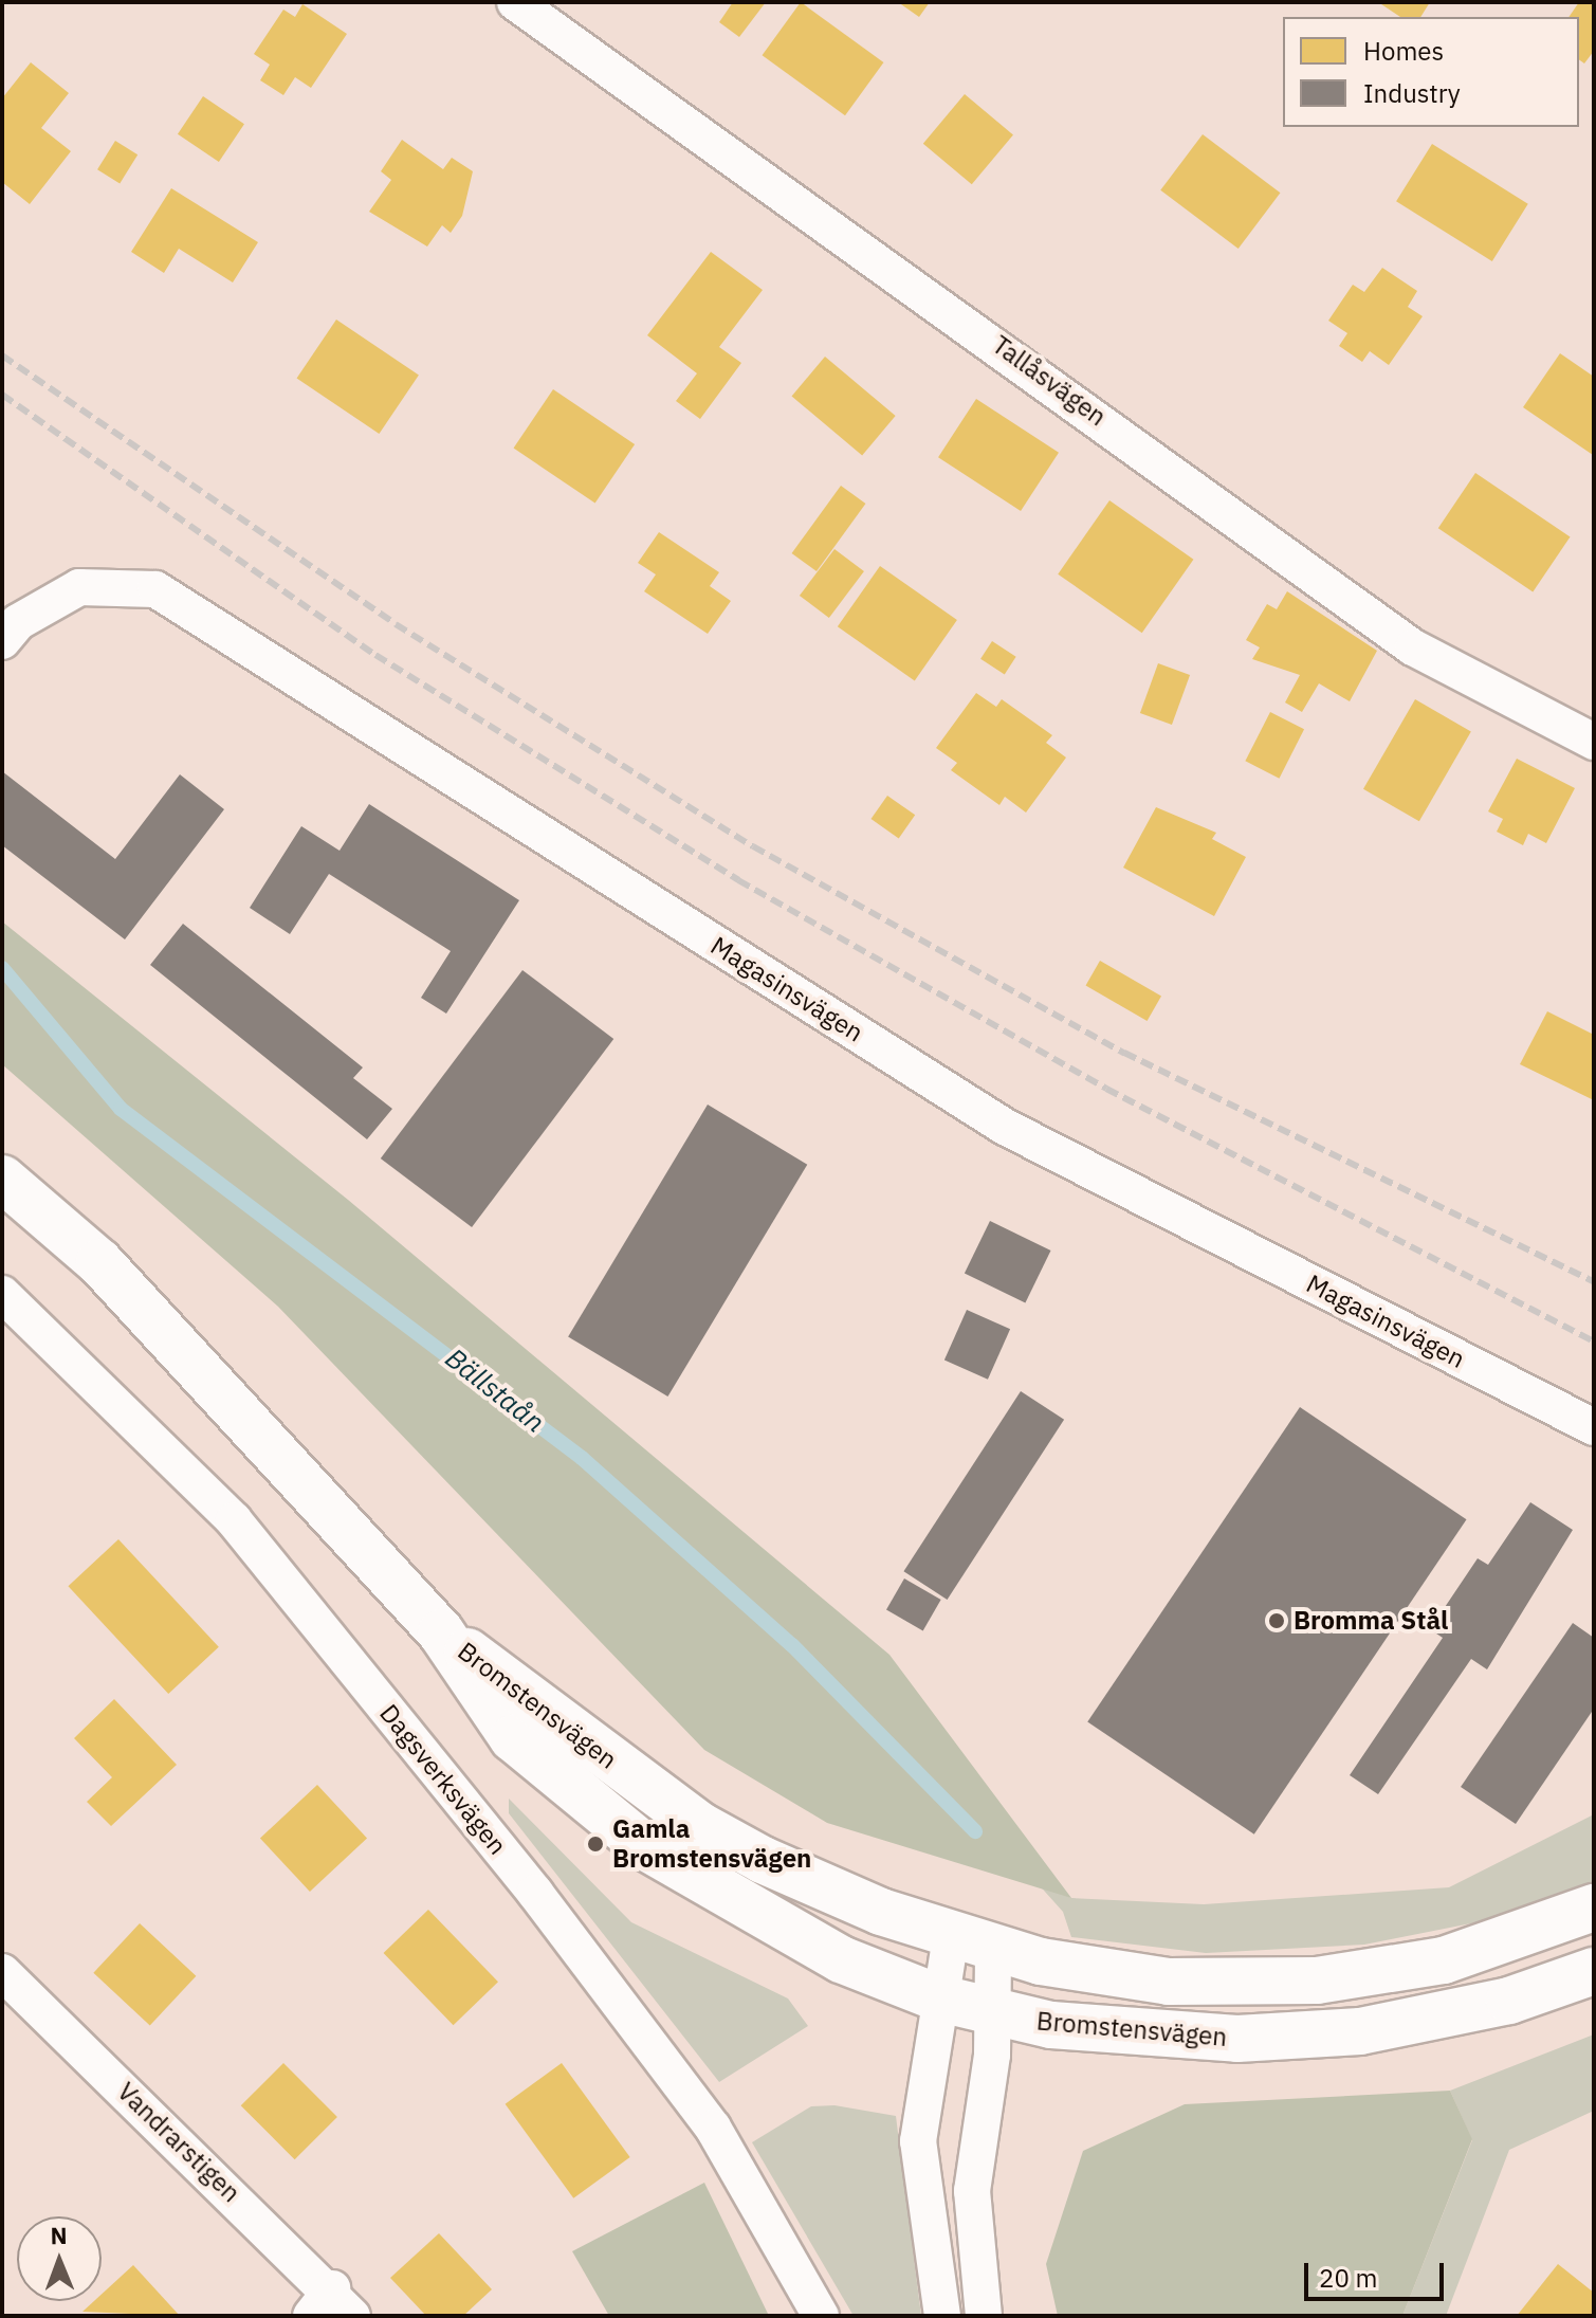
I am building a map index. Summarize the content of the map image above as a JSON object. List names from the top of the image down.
{
  "streets": {
    "street": [
      "Tallåsvägen",
      "Magasinsvägen",
      "Bromstensvägen",
      "Dagsverksvägen",
      "Vandrarstigen"
    ]
  },
  "water": ["Bällstaån"],
  "places": ["Bromma Stål", "Gamla Bromstensvägen"],
  "legend": ["Homes", "Industry"],
  "scale_bar": "20 m",
  "north": "top"
}
